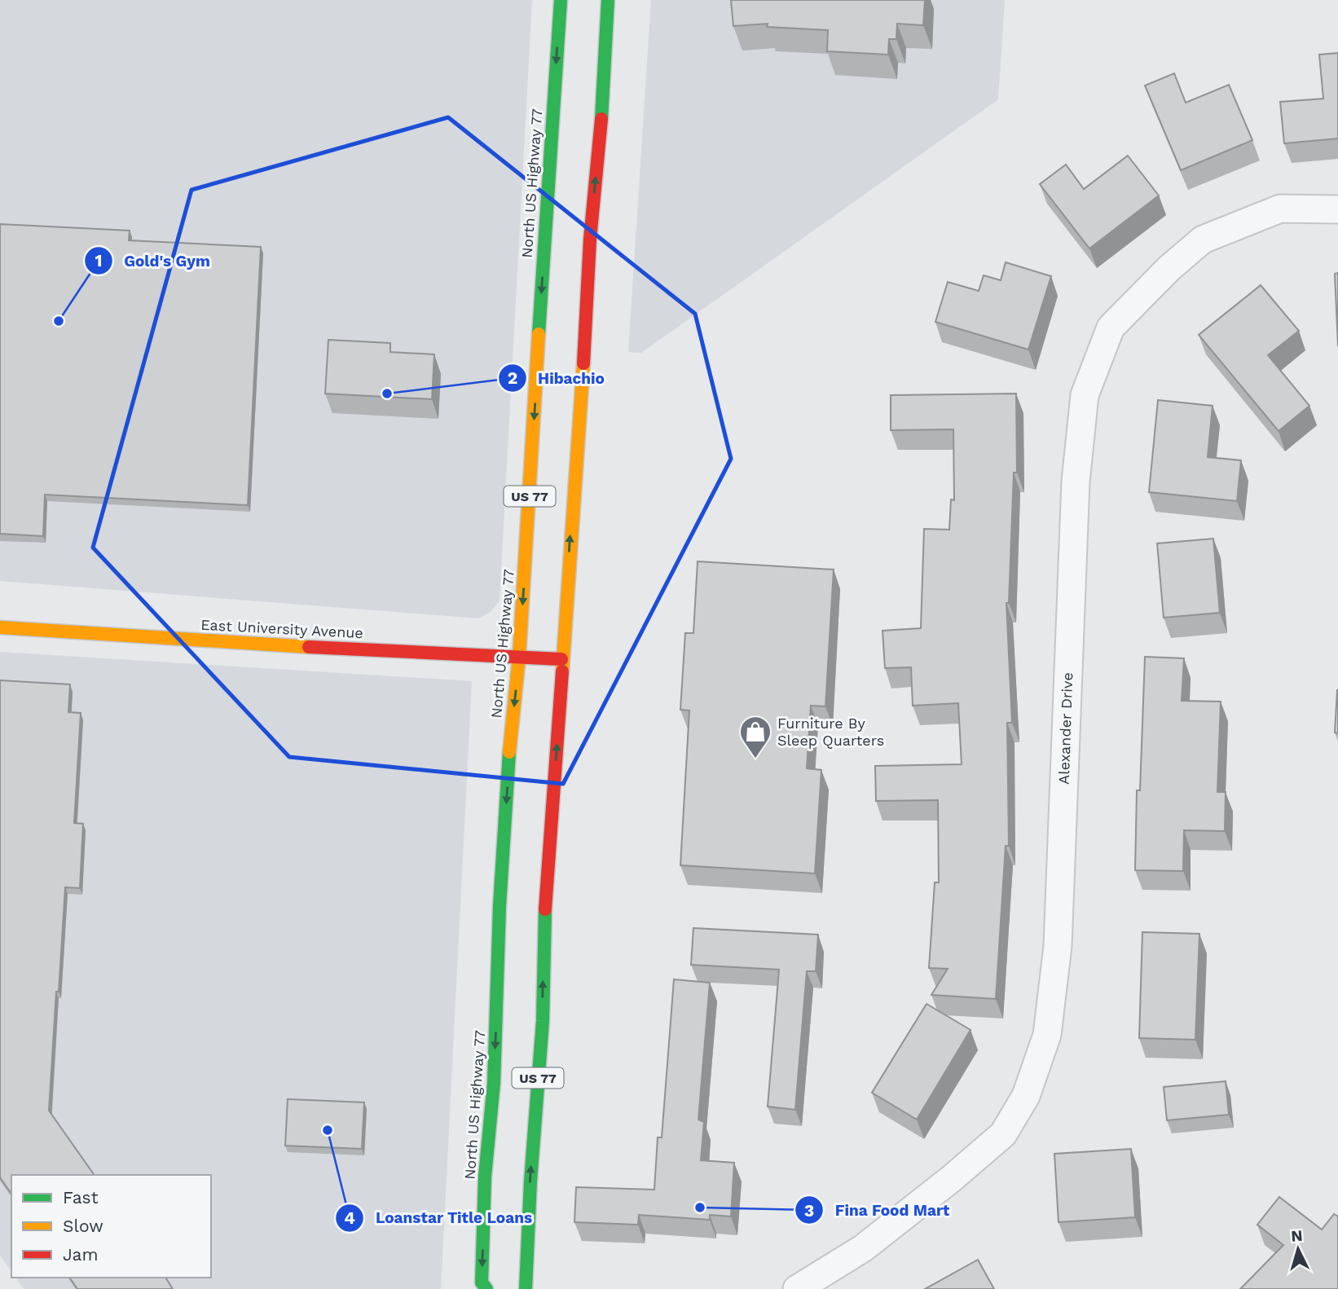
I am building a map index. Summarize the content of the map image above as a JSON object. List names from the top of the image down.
{
  "streets": {
    "main road": ["North US Highway 77", "US 77", "East University Avenue"],
    "street": ["Alexander Drive"]
  },
  "crossings": [
    ["North US Highway 77", "East University Avenue"],
    ["US 77", "East University Avenue"]
  ],
  "places": {
    "other": [
      "Gold's Gym",
      "Hibachio",
      "Loanstar Title Loans",
      "Fina Food Mart"
    ],
    "shop": ["Furniture By Sleep Quarters"]
  },
  "legend": ["Fast", "Slow", "Jam"],
  "north": "top"
}
